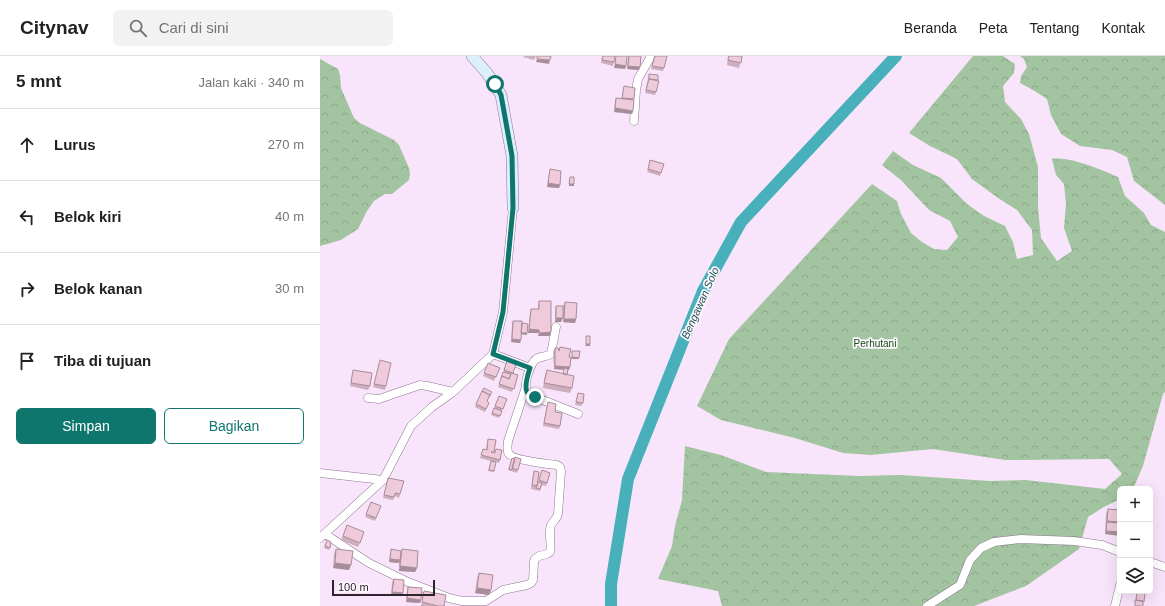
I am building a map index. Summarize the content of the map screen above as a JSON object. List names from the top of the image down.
{
  "water": ["Bengawan Solo"],
  "parks": ["Perhutani"],
  "scale_bar": "100 m",
  "page": {
    "header": "Citynav",
    "search": "Cari di sini",
    "nav": [
      "Beranda",
      "Peta",
      "Tentang",
      "Kontak"
    ],
    "heading": ["5 mnt", "Jalan kaki · 340 m"],
    "list": [
      ["Lurus", "270 m"],
      ["Belok kiri", "40 m"],
      ["Belok kanan", "30 m"],
      "Tiba di tujuan"
    ],
    "buttons": ["Simpan", "Bagikan"],
    "map_buttons": ["+", "−"],
    "scale": "100 m"
  }
}
